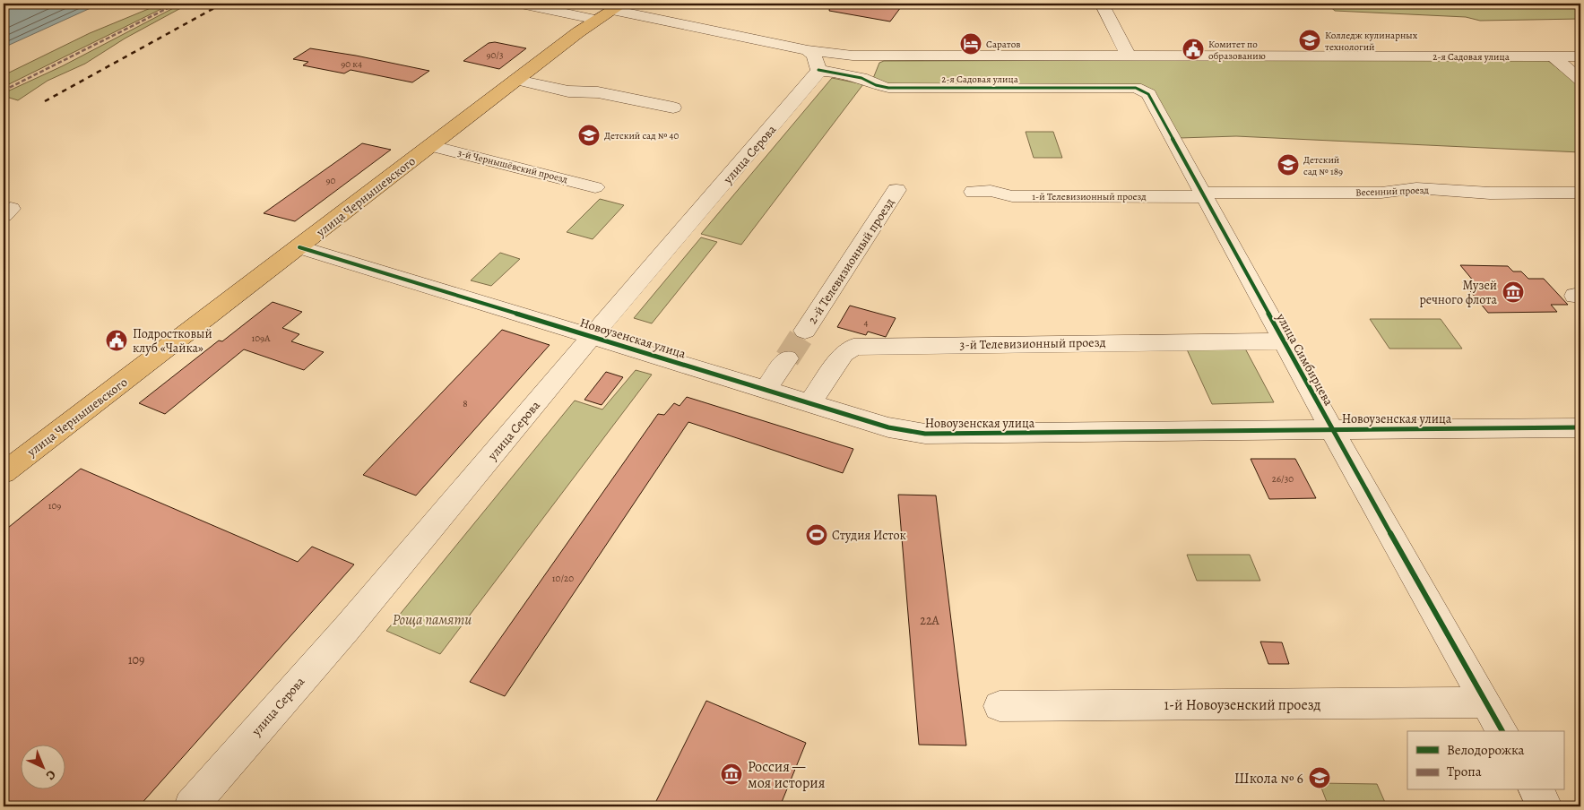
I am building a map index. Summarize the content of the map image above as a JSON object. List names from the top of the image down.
{
  "streets": {
    "main road": ["улица Чернышевского"],
    "street": [
      "2-я Садовая улица",
      "улица Серова",
      "3-й Чернышёвский проезд",
      "Весенний проезд",
      "1-й Телевизионный проезд",
      "2-й Телевизионный проезд",
      "Новоузенская улица",
      "3-й Телевизионный проезд",
      "улица Симбирцева",
      "1-й Новоузенский проезд"
    ]
  },
  "crossings": [
    ["2-я Садовая улица", "улица Серова"],
    ["2-я Садовая улица", "улица Чернышевского"],
    ["2-я Садовая улица", "улица Симбирцева"],
    ["улица Серова", "Новоузенская улица"],
    ["3-й Чернышёвский проезд", "улица Чернышевского"],
    ["Весенний проезд", "1-й Телевизионный проезд"],
    ["Весенний проезд", "улица Симбирцева"],
    ["улица Чернышевского", "Новоузенская улица"],
    ["1-й Телевизионный проезд", "улица Симбирцева"],
    ["Новоузенская улица", "3-й Телевизионный проезд"],
    ["Новоузенская улица", "улица Симбирцева"],
    ["3-й Телевизионный проезд", "улица Симбирцева"],
    ["улица Симбирцева", "1-й Новоузенский проезд"]
  ],
  "parks": ["Роща памяти"],
  "places": {
    "school or university": [
      "Колледж кулинарных технологий",
      "Детский сад № 40",
      "Детский сад № 189",
      "Школа № 6"
    ],
    "hotel": ["Саратов"],
    "public building": ["Комитет по образованию", "Подростковый клуб «Чайка»"],
    "museum": ["Музей речного флота", "Россия — моя история"],
    "sports": ["Студия Исток"]
  },
  "house_numbers": [
    "90/3",
    "90 к4",
    "90",
    "4",
    "109А",
    "8",
    "26/30",
    "109",
    "10/20",
    "22А",
    "109"
  ],
  "legend": ["Велодорожка", "Тропа"],
  "north": "bottom right"
}
